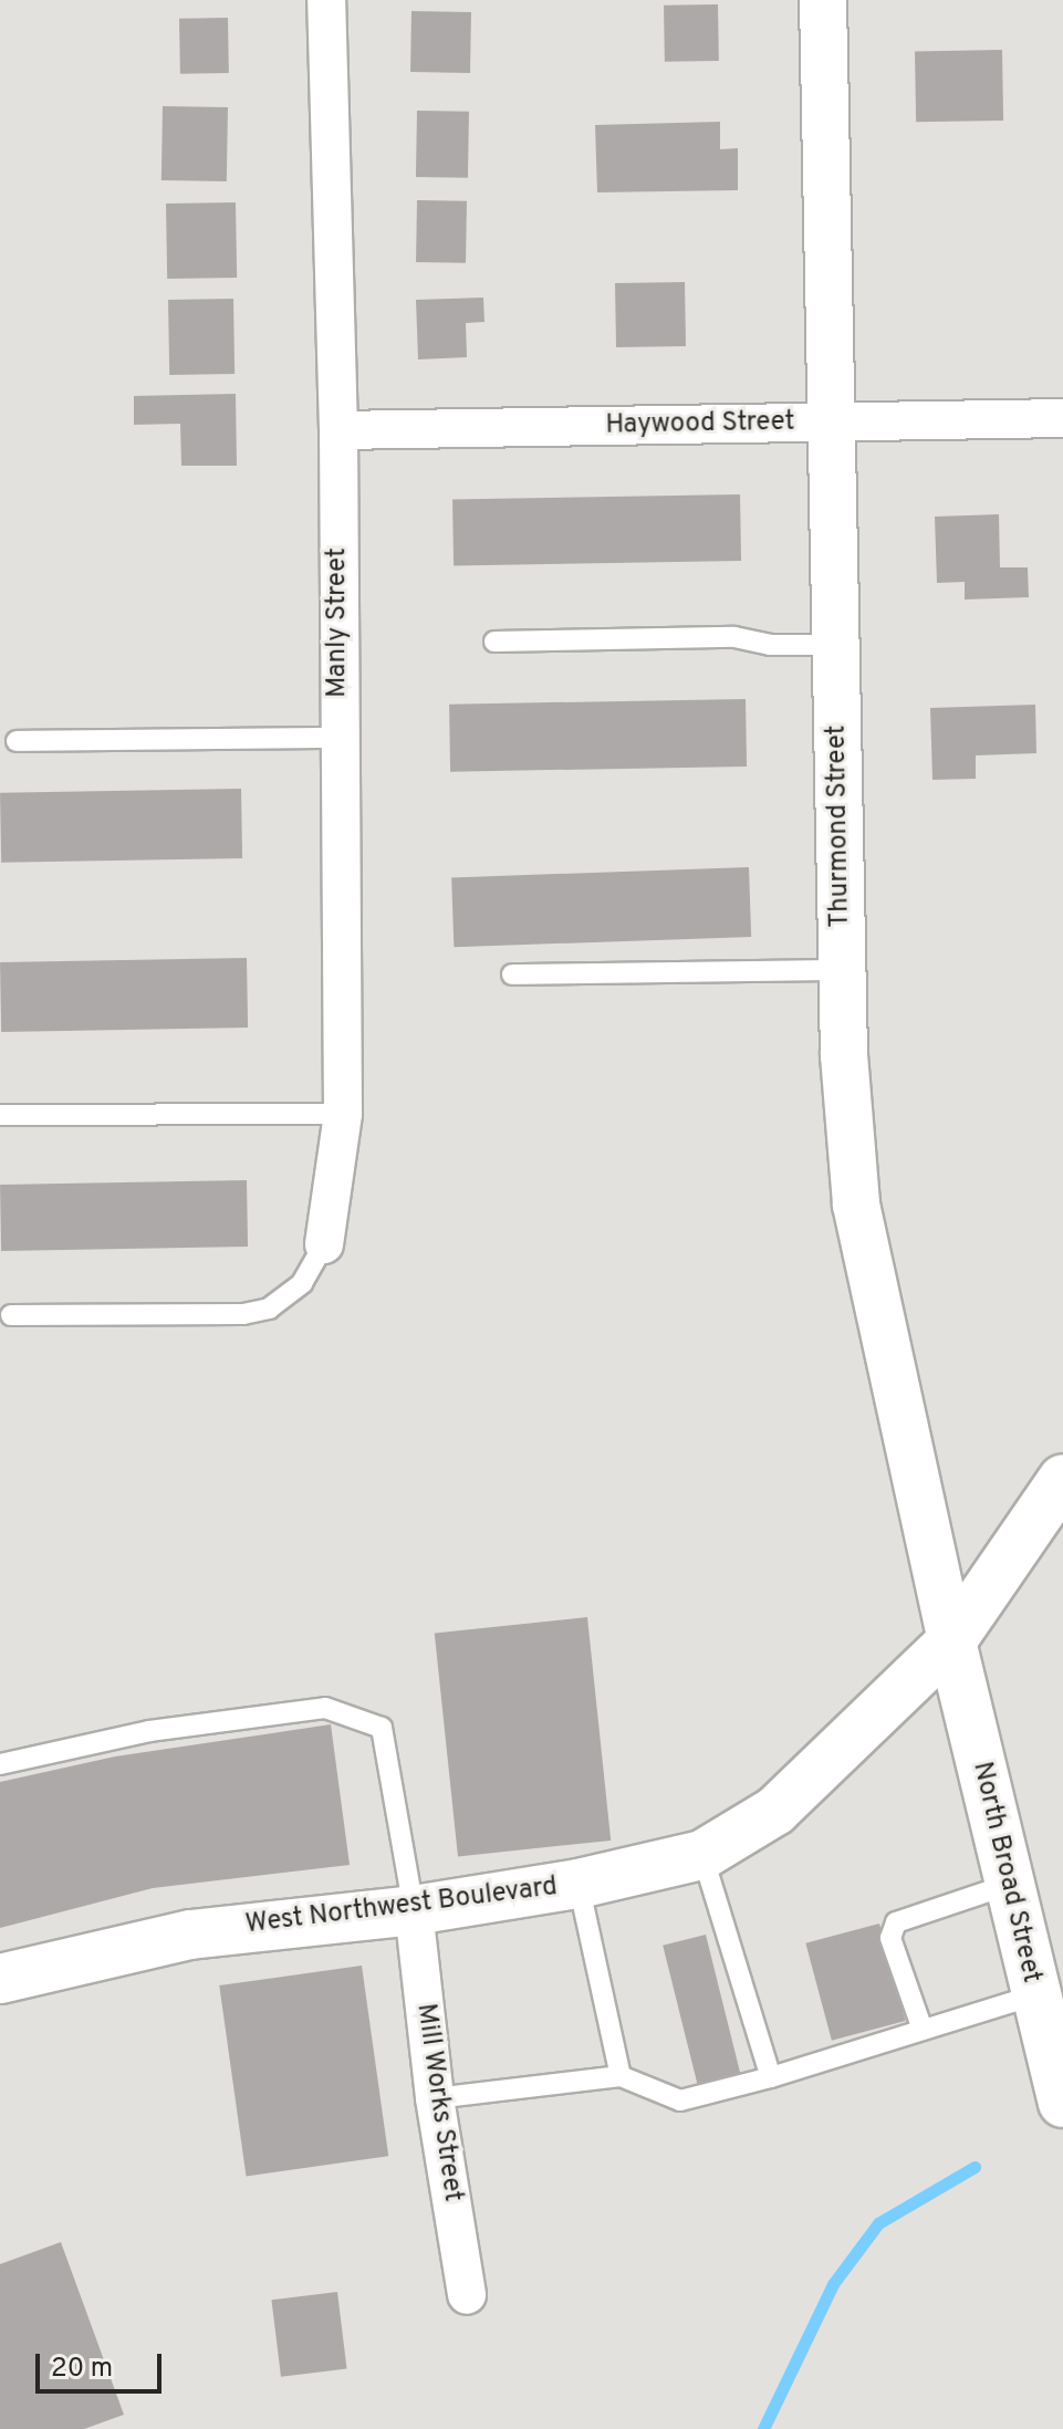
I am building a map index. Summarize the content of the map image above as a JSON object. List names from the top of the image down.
{
  "streets": {
    "main road": ["North Broad Street", "West Northwest Boulevard"],
    "street": [
      "Haywood Street",
      "Manly Street",
      "Thurmond Street",
      "Mill Works Street"
    ]
  },
  "crossings": [
    ["Haywood Street", "Manly Street"],
    ["Haywood Street", "Thurmond Street"],
    ["Thurmond Street", "North Broad Street"],
    ["Thurmond Street", "West Northwest Boulevard"],
    ["North Broad Street", "West Northwest Boulevard"],
    ["West Northwest Boulevard", "Mill Works Street"]
  ],
  "scale_bar": "20 m"
}
